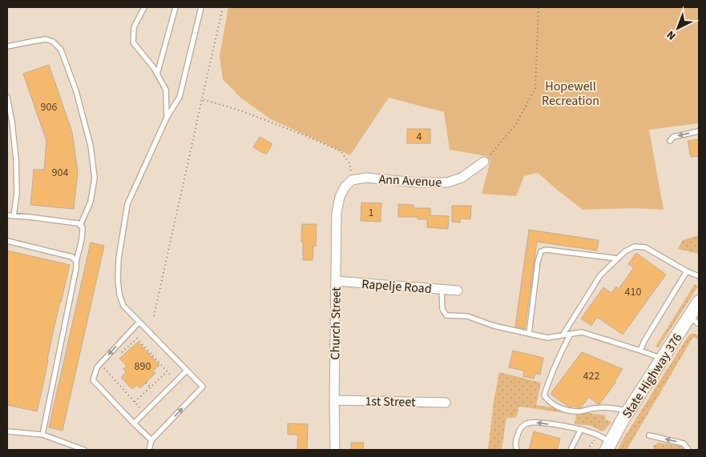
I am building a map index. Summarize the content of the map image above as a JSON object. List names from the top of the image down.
{
  "streets": {
    "main road": ["State Highway 376"],
    "street": [
      "Ann Avenue",
      "Rapelje Road",
      "Church Street",
      "1st Street"
    ]
  },
  "crossings": [
    ["Ann Avenue", "Church Street"],
    ["Rapelje Road", "Church Street"],
    ["Church Street", "1st Street"]
  ],
  "parks": ["Hopewell Recreation"],
  "house_numbers": [
    "906",
    "4",
    "904",
    "1",
    "410",
    "890",
    "422"
  ],
  "north": "bottom left"
}
